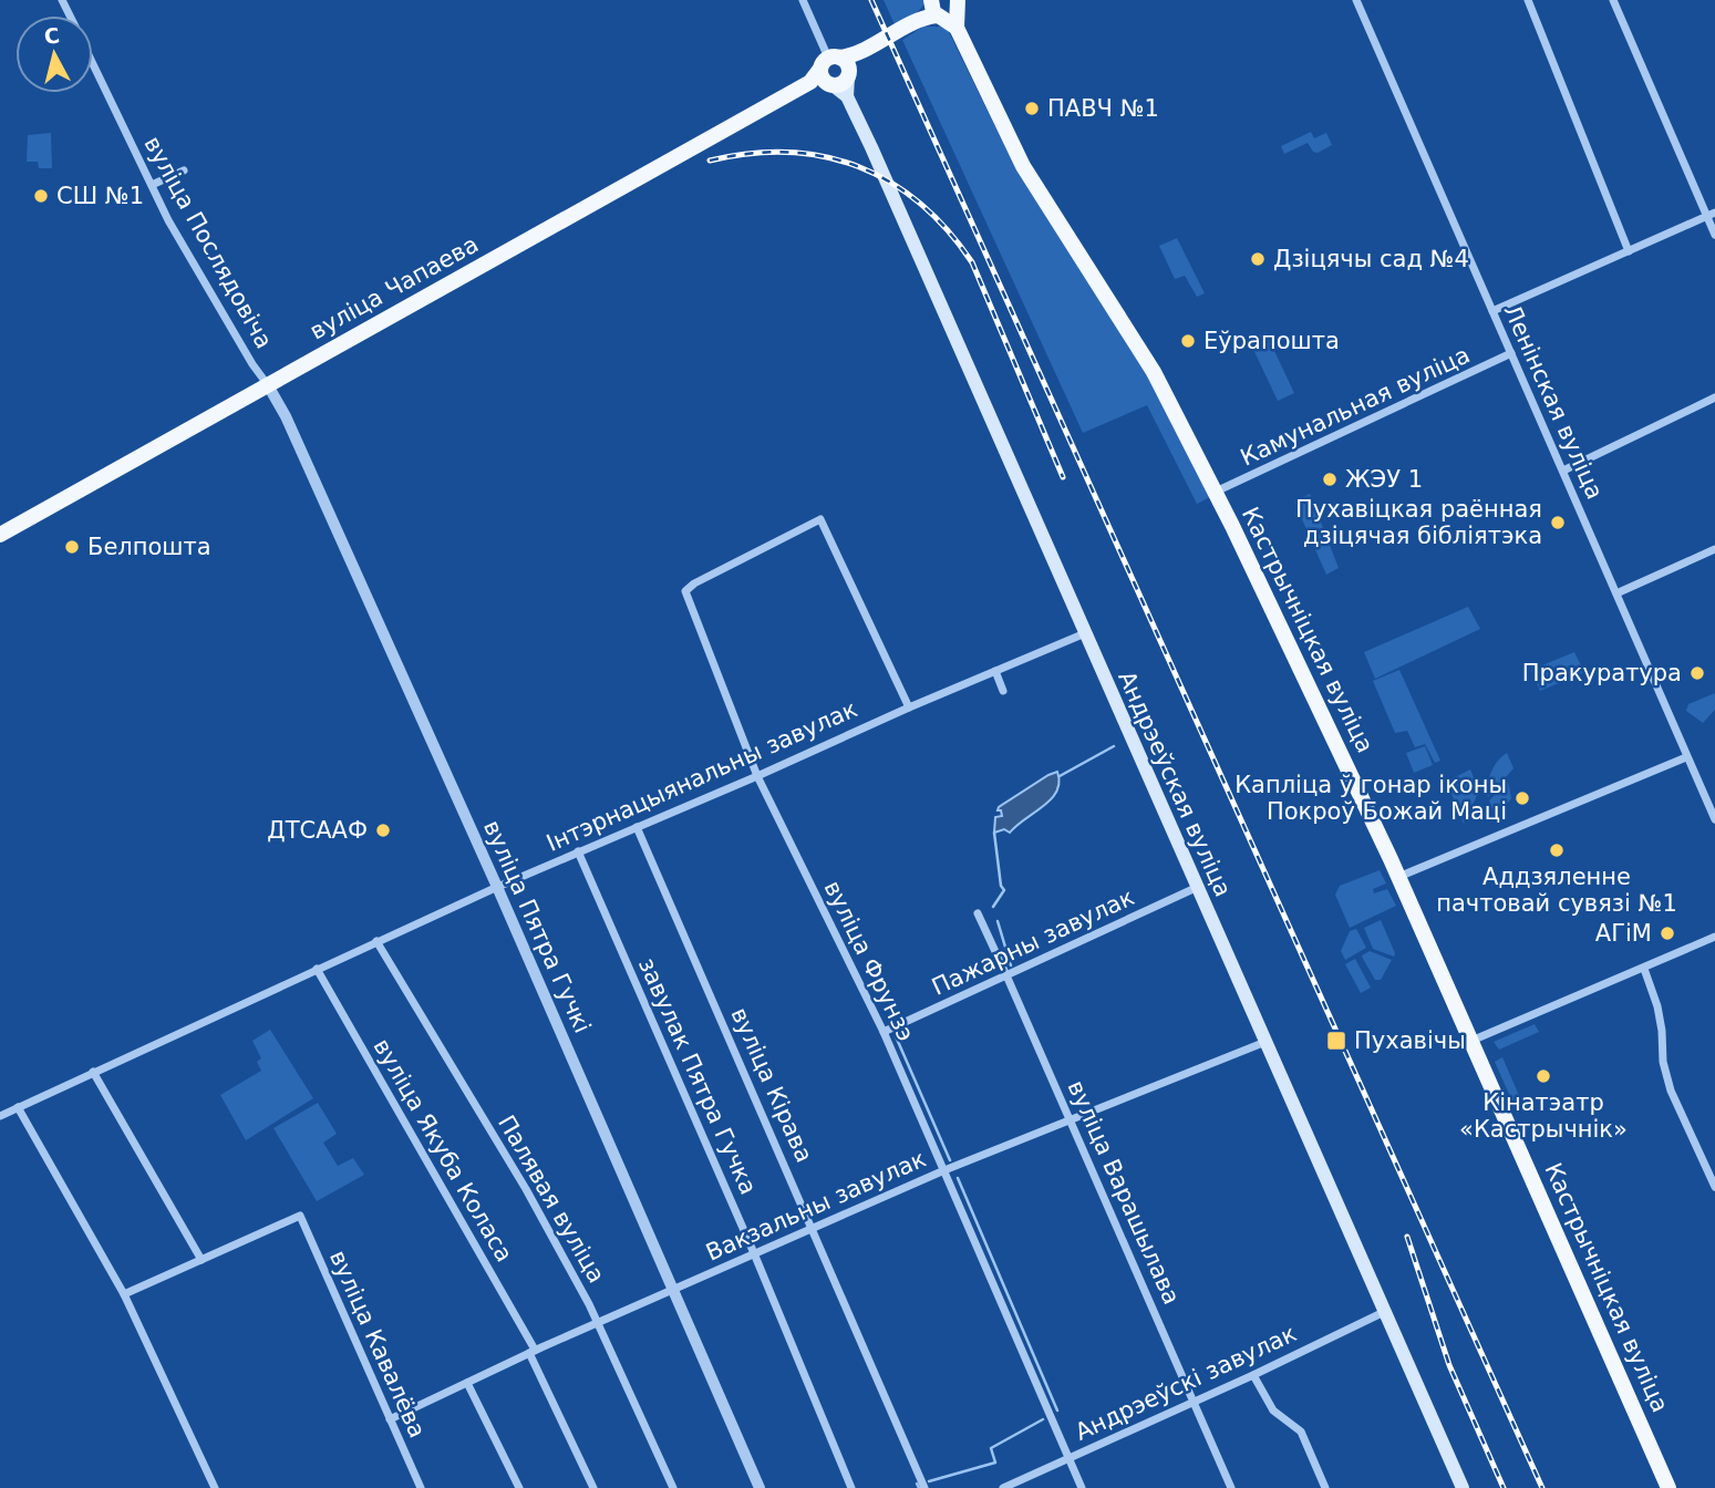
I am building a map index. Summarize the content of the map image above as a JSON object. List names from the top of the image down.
{
  "streets": {
    "main road": ["вуліца Чапаева", "Кастрычніцкая вуліца", "Андрэеўская вуліца"],
    "street": [
      "вуліца Послядовіча",
      "Ленінская вуліца",
      "Камунальная вуліца",
      "Інтэрнацыянальны завулак",
      "вуліца Пятра Гучкі",
      "Пажарны завулак",
      "вуліца Фрунзэ",
      "завулак Пятра Гучка",
      "вуліца Кірава",
      "вуліца Якуба Коласа",
      "вуліца Варашылава",
      "Палявая вуліца",
      "Вакзальны завулак",
      "вуліца Кавалёва",
      "Андрэеўскі завулак"
    ]
  },
  "crossings": [
    ["вуліца Послядовіча", "вуліца Чапаева"],
    ["вуліца Послядовіча", "вуліца Пятра Гучкі"],
    ["вуліца Чапаева", "Кастрычніцкая вуліца"],
    ["вуліца Чапаева", "Андрэеўская вуліца"],
    ["вуліца Чапаева", "вуліца Пятра Гучкі"],
    ["Ленінская вуліца", "Камунальная вуліца"],
    ["Камунальная вуліца", "Кастрычніцкая вуліца"],
    ["Інтэрнацыянальны завулак", "Андрэеўская вуліца"],
    ["Інтэрнацыянальны завулак", "вуліца Пятра Гучкі"],
    ["Інтэрнацыянальны завулак", "вуліца Фрунзэ"],
    ["Інтэрнацыянальны завулак", "завулак Пятра Гучка"],
    ["Інтэрнацыянальны завулак", "вуліца Кірава"],
    ["Інтэрнацыянальны завулак", "вуліца Якуба Коласа"],
    ["Інтэрнацыянальны завулак", "Палявая вуліца"],
    ["Андрэеўская вуліца", "Пажарны завулак"],
    ["Андрэеўская вуліца", "Вакзальны завулак"],
    ["Андрэеўская вуліца", "Андрэеўскі завулак"],
    ["вуліца Пятра Гучкі", "Вакзальны завулак"],
    ["Пажарны завулак", "вуліца Фрунзэ"],
    ["Пажарны завулак", "вуліца Варашылава"],
    ["вуліца Фрунзэ", "Вакзальны завулак"],
    ["вуліца Фрунзэ", "Андрэеўскі завулак"],
    ["завулак Пятра Гучка", "Вакзальны завулак"],
    ["вуліца Кірава", "Вакзальны завулак"],
    ["вуліца Якуба Коласа", "Вакзальны завулак"],
    ["вуліца Варашылава", "Вакзальны завулак"],
    ["вуліца Варашылава", "Андрэеўскі завулак"],
    ["Палявая вуліца", "Вакзальны завулак"],
    ["Вакзальны завулак", "вуліца Кавалёва"]
  ],
  "places": {
    "other": [
      "ПАВЧ №1",
      "СШ №1",
      "Дзіцячы сад №4",
      "Еўрапошта",
      "ЖЭУ 1",
      "Пухавіцкая раённая дзіцячая бібліятэка",
      "Белпошта",
      "Пракуратура",
      "Капліца ў гонар іконы Покроў Божай Маці",
      "ДТСААФ",
      "Аддзяленне пачтовай сувязі №1",
      "АГіМ",
      "Кінатэатр «Кастрычнік»"
    ],
    "transit": ["Пухавічы"]
  },
  "north": "top"
}
